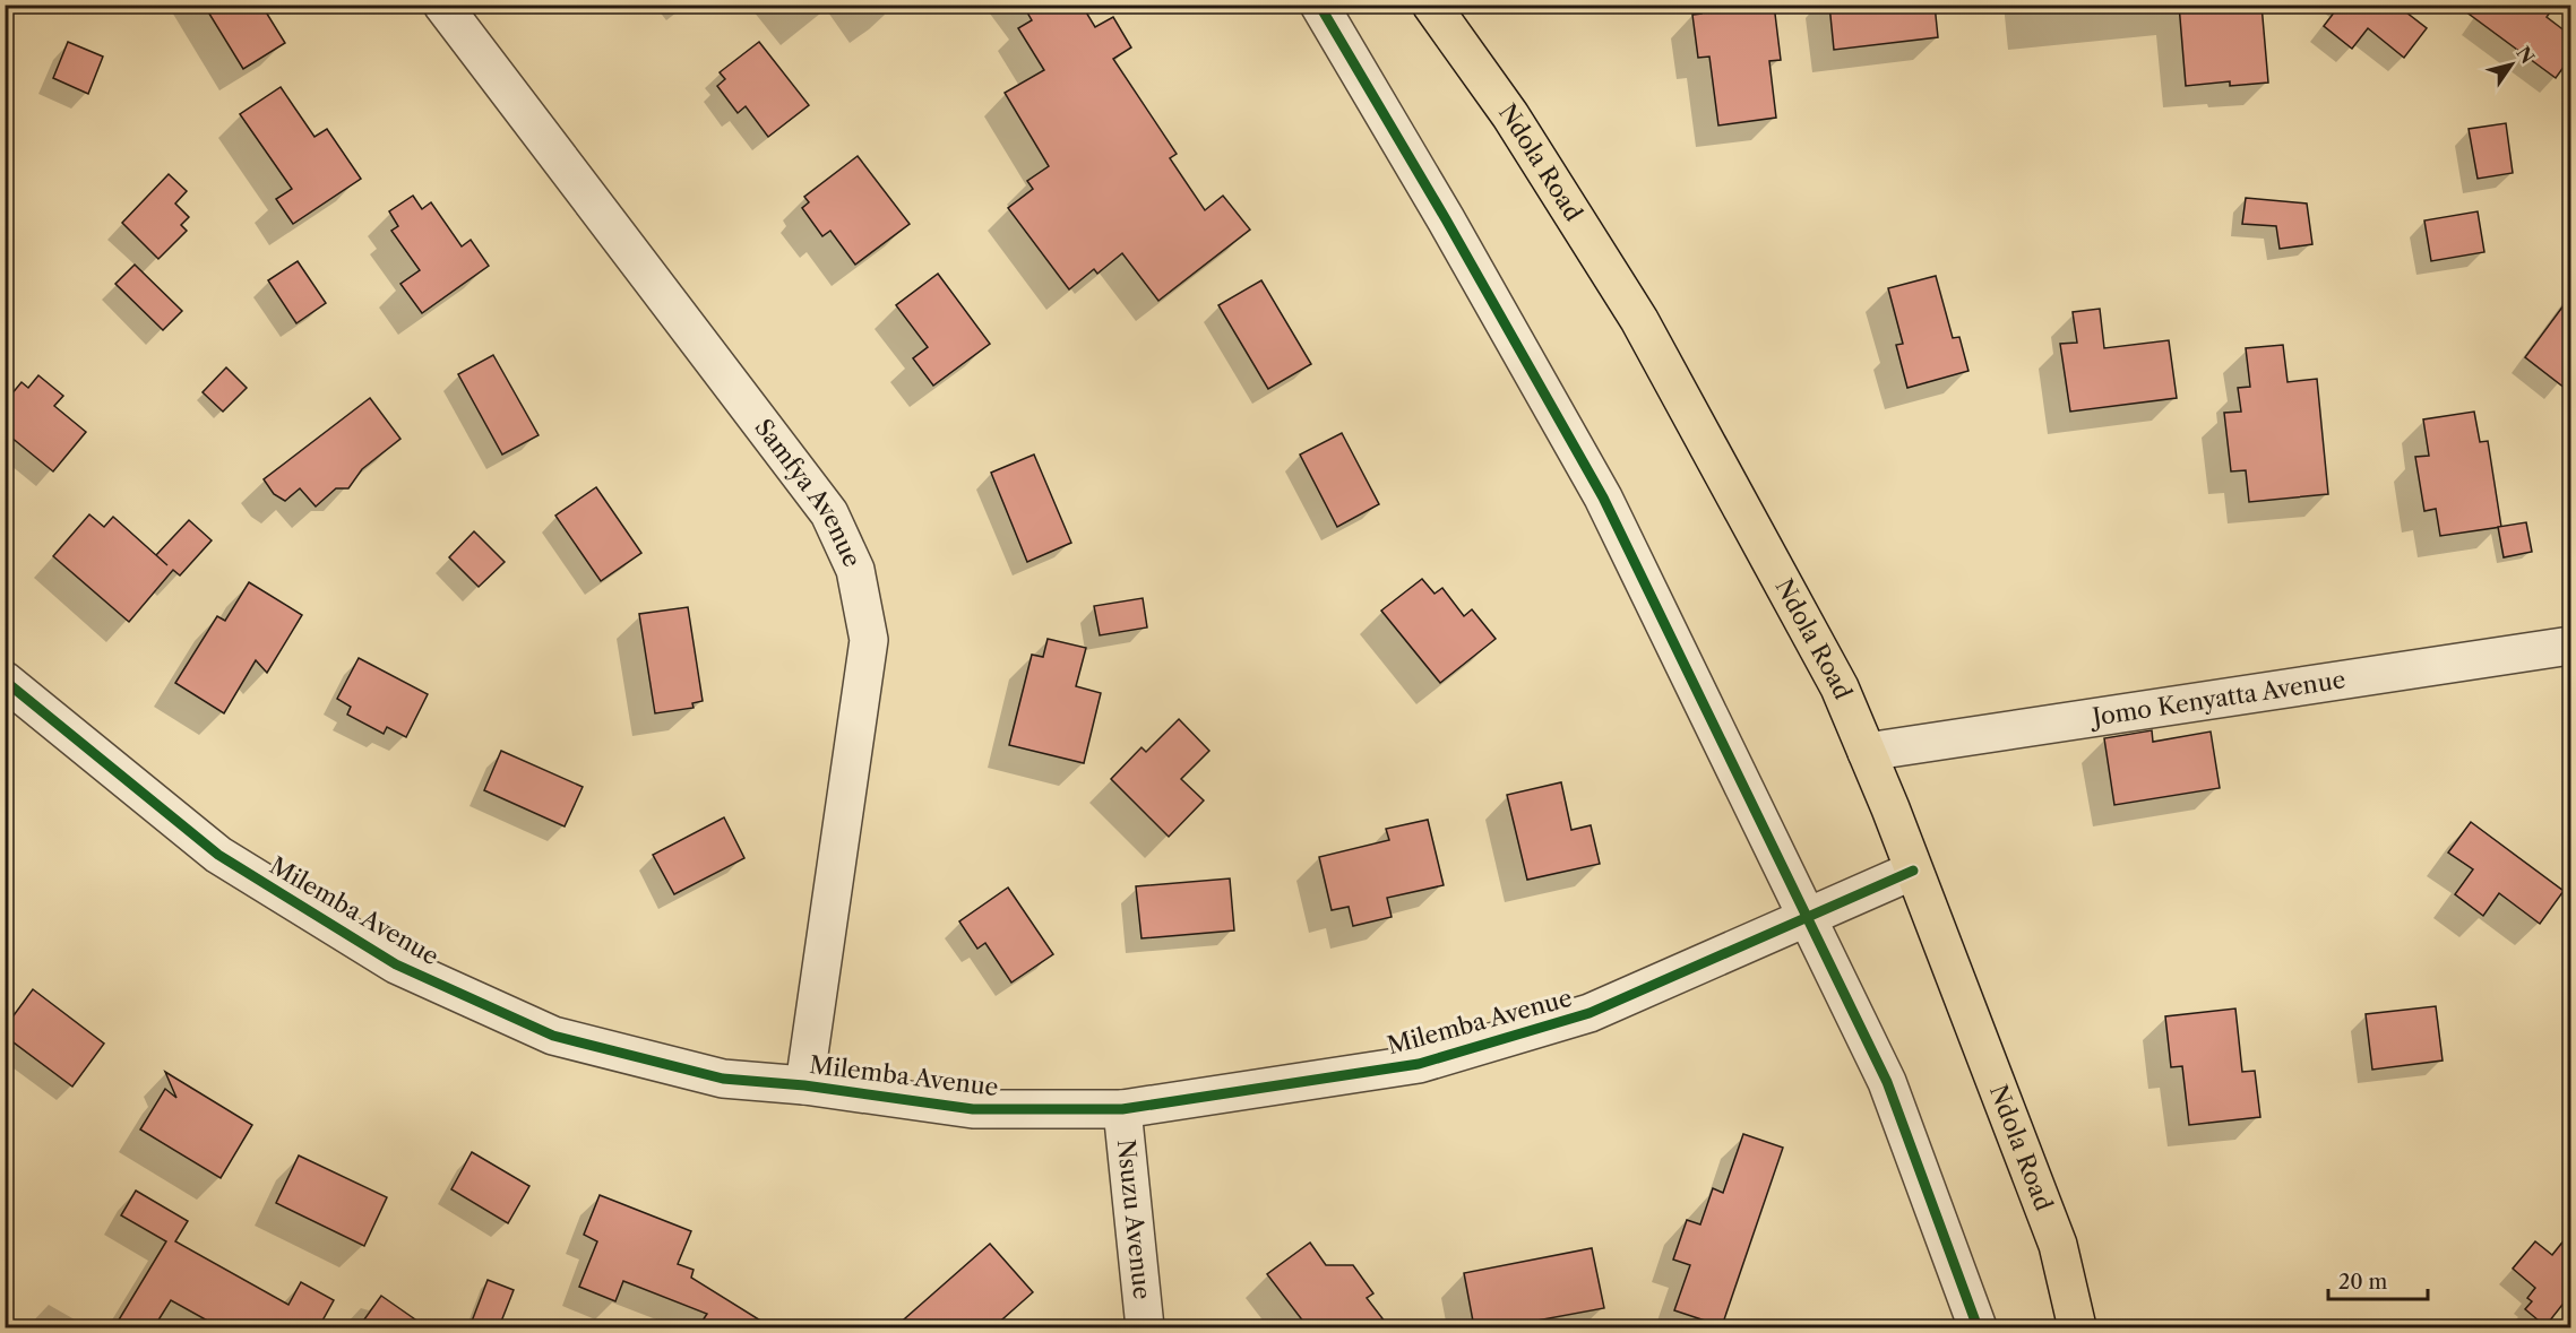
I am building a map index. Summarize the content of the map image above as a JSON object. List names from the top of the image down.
{
  "streets": {
    "main road": ["Ndola Road"],
    "street": [
      "Samfya Avenue",
      "Jomo Kenyatta Avenue",
      "Milemba Avenue",
      "Nsuzu Avenue"
    ]
  },
  "crossings": [
    ["Ndola Road", "Jomo Kenyatta Avenue"],
    ["Ndola Road", "Milemba Avenue"],
    ["Samfya Avenue", "Milemba Avenue"],
    ["Milemba Avenue", "Nsuzu Avenue"]
  ],
  "scale_bar": "20 m",
  "north": "top right"
}
